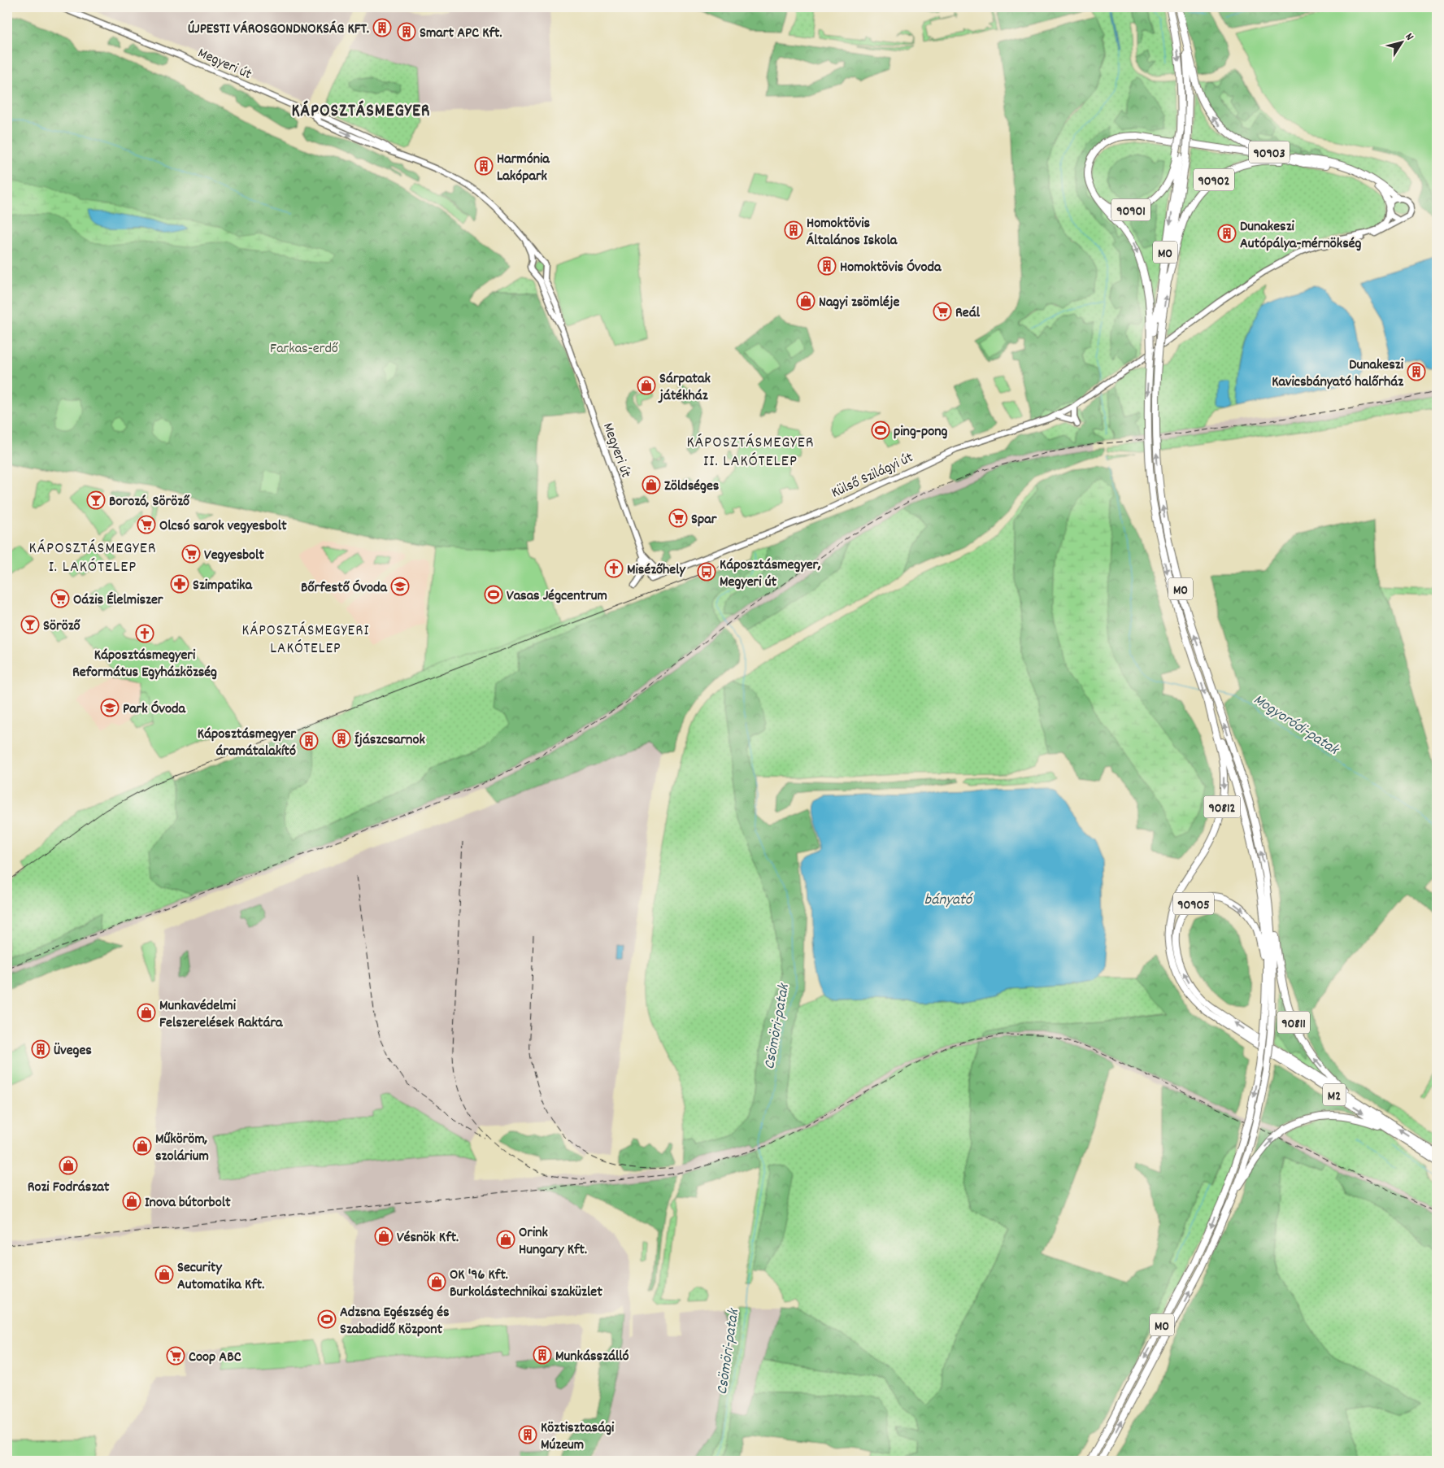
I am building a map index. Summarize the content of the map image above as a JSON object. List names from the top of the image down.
{
  "streets": {
    "highway": [
      "90903",
      "90902",
      "90901",
      "M0",
      "90812",
      "90905",
      "90811",
      "M2"
    ],
    "main road": ["Megyeri út", "Külső Szilágyi út"]
  },
  "crossings": [
    ["Megyeri út", "Külső Szilágyi út"],
    ["90903", "90902"],
    ["90903", "M0"],
    ["90902", "M0"],
    ["90901", "M0"],
    ["M0", "90812"],
    ["M0", "90905"],
    ["M0", "90811"],
    ["90812", "90905"],
    ["90812", "M2"],
    ["90905", "M2"],
    ["90811", "M2"]
  ],
  "districts": [
    "KÁPOSZTÁSMEGYER",
    "KÁPOSZTÁSMEGYER II. LAKÓTELEP",
    "KÁPOSZTÁSMEGYER I. LAKÓTELEP",
    "KÁPOSZTÁSMEGYERI LAKÓTELEP"
  ],
  "water": ["Mogyoródi-patak", "bányató", "Csömöri-patak"],
  "parks": ["Farkas-erdő"],
  "places": {
    "building": [
      "ÚJPESTI VÁROSGONDNOKSÁG KFT.",
      "Smart APC Kft.",
      "Harmónia Lakópark",
      "Homoktövis Általános Iskola",
      "Dunakeszi Autópálya-mérnökség",
      "Homoktövis Óvoda",
      "Dunakeszi Kavicsbányató halőrház",
      "Íjászcsarnok",
      "Káposztásmegyer áramátalakító",
      "Üveges",
      "Munkásszálló",
      "Köztisztasági Múzeum"
    ],
    "shop": [
      "Nagyi zsömléje",
      "Sárpatak játékház",
      "Zöldséges",
      "Munkavédelmi Felszerelések Raktára",
      "Műköröm, szolárium",
      "Rozi Fodrászat",
      "Inova bútorbolt",
      "Vésnök Kft.",
      "Orink Hungary Kft.",
      "Security Automatika Kft.",
      "OK '96 Kft. Burkolástechnikai szaküzlet"
    ],
    "supermarket": [
      "Reál",
      "Spar",
      "Olcsó sarok vegyesbolt",
      "Vegyesbolt",
      "Oázis Élelmiszer",
      "Coop ABC"
    ],
    "sports": ["ping-pong", "Vasas Jégcentrum", "Adzsna Egészség és Szabadidő Központ"],
    "bar": ["Borozó, Söröző", "Söröző"],
    "church": ["Misézőhely", "Káposztásmegyeri Református Egyházközség"],
    "bus stop": ["Káposztásmegyer, Megyeri út"],
    "pharmacy": ["Szimpatika"],
    "school or university": ["Bőrfestő Óvoda", "Park Óvoda"]
  },
  "north": "top right"
}
